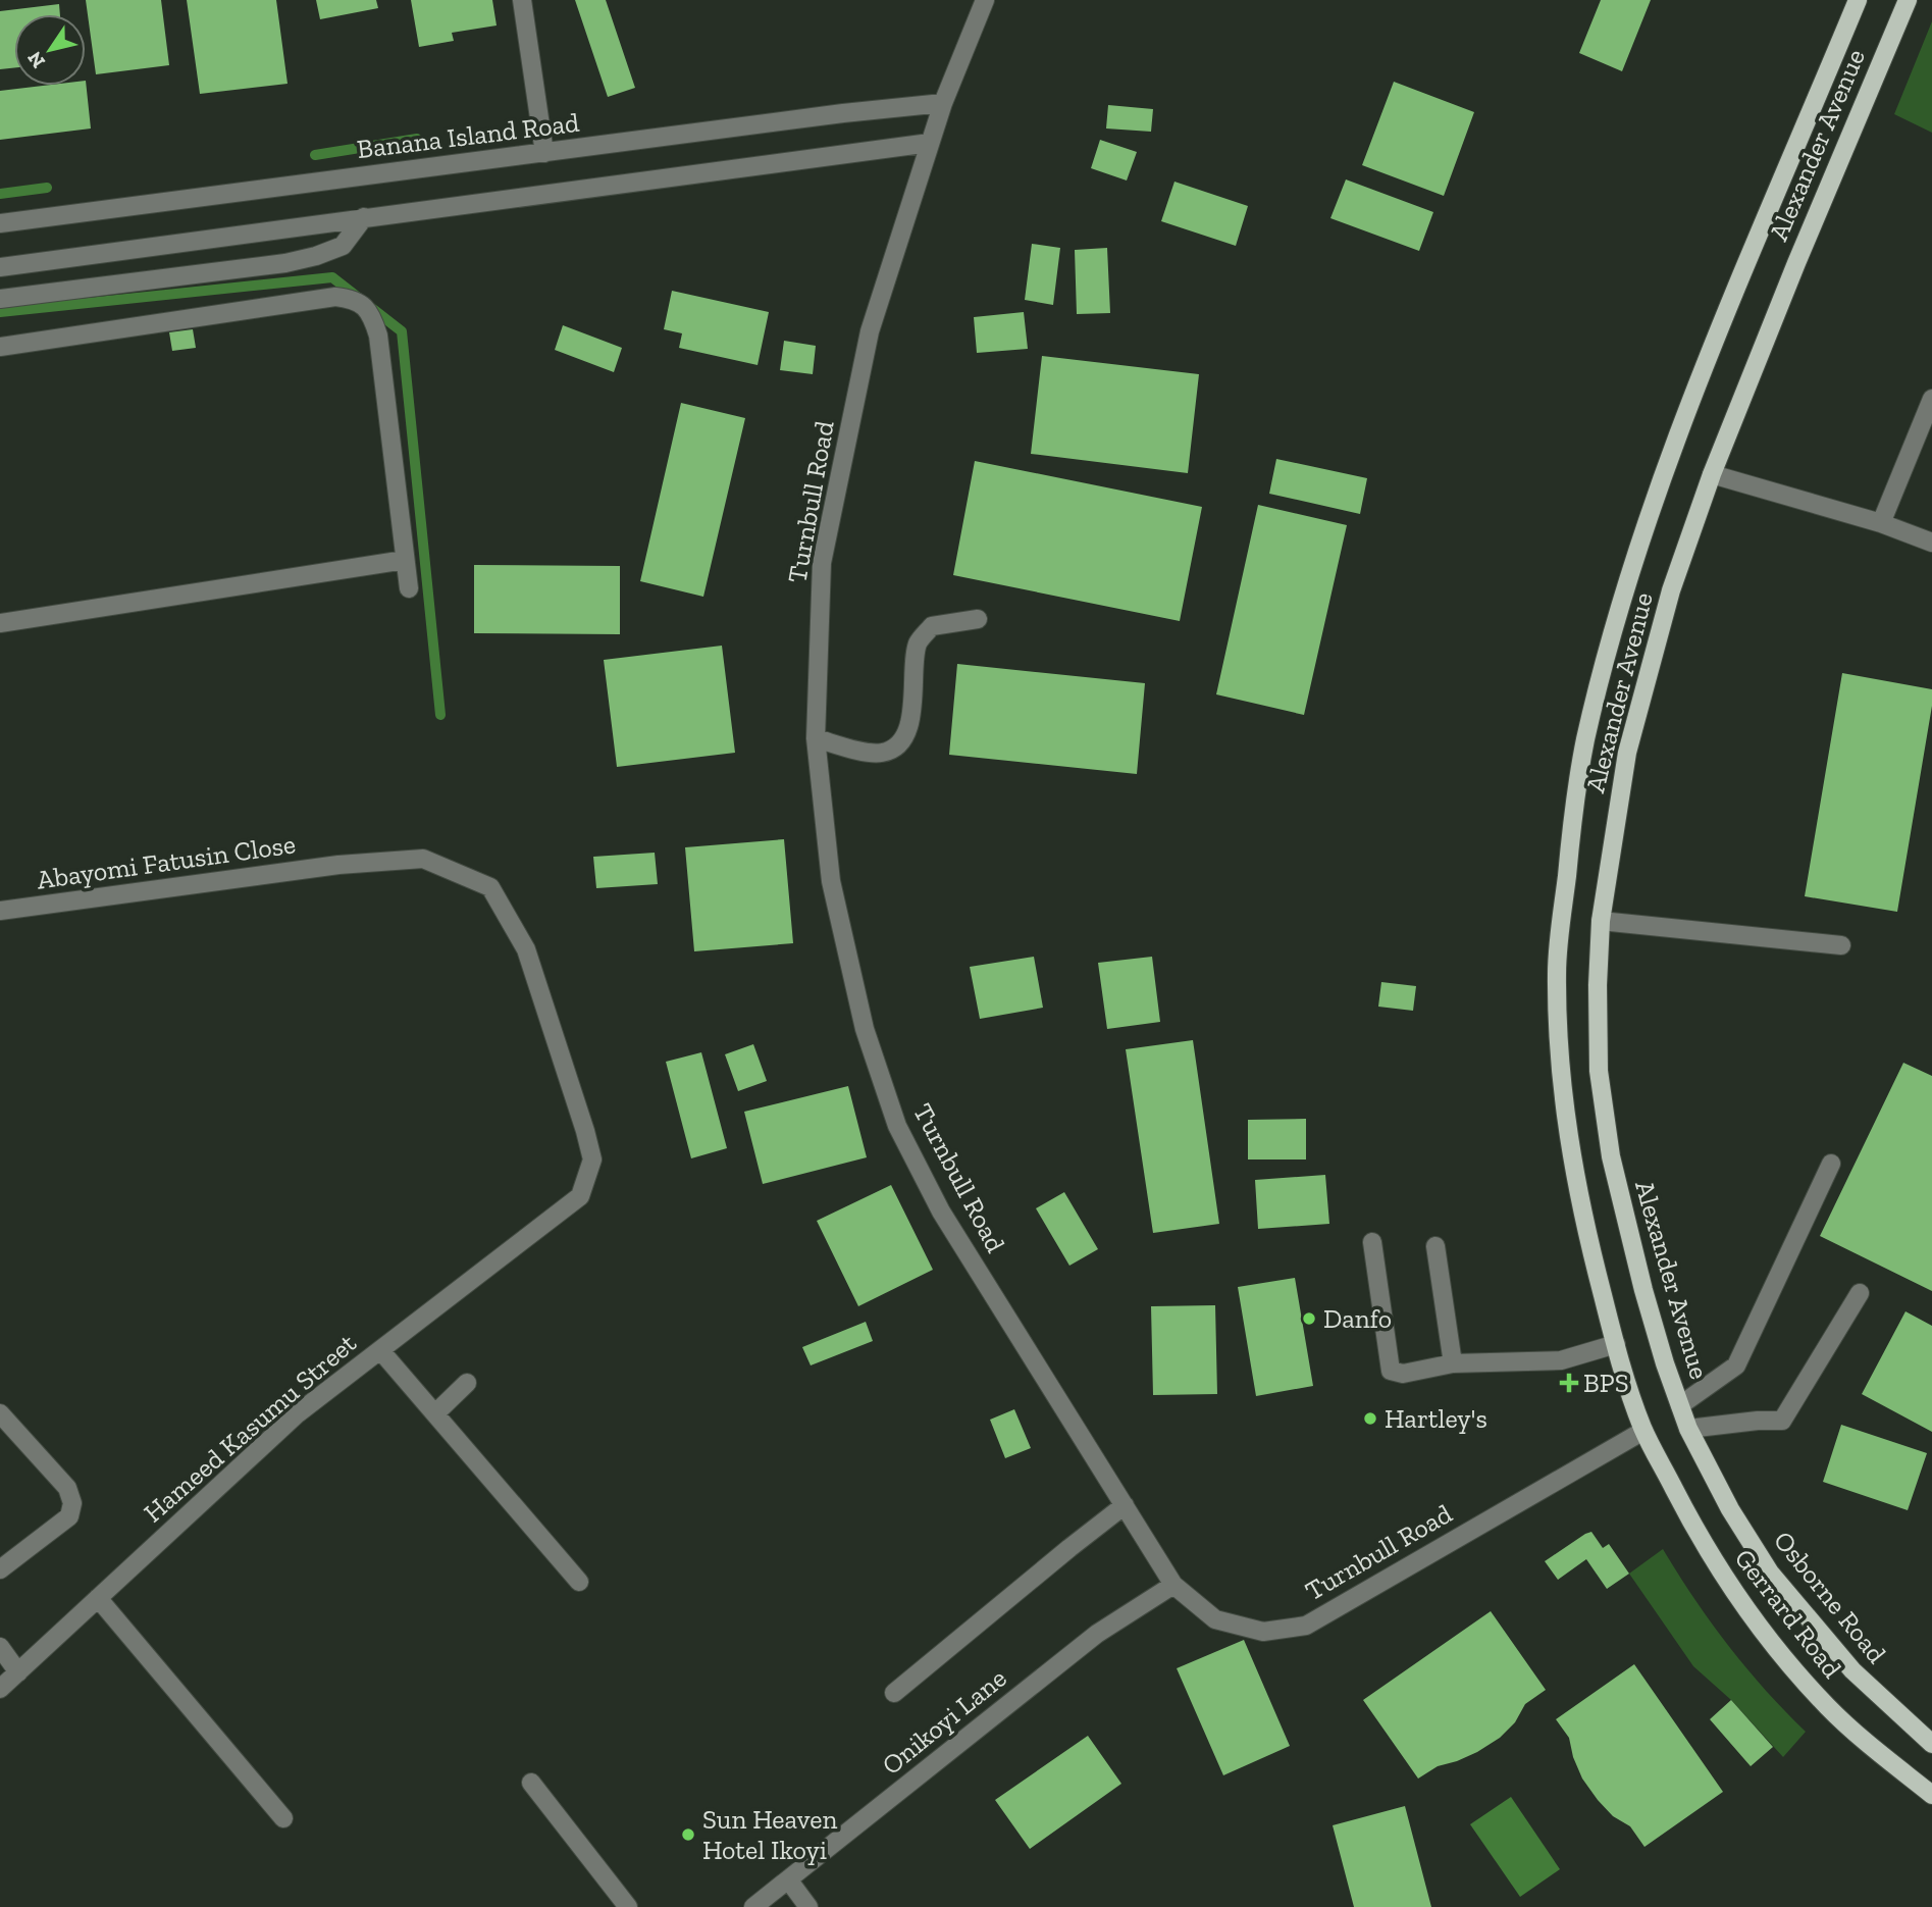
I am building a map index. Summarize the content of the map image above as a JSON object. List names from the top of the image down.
{
  "streets": {
    "main road": ["Alexander Avenue", "Osborne Road", "Gerrard Road"],
    "street": [
      "Banana Island Road",
      "Turnbull Road",
      "Abayomi Fatusin Close",
      "Hameed Kasumu Street",
      "Onikoyi Lane"
    ]
  },
  "crossings": [
    ["Banana Island Road", "Turnbull Road"],
    ["Alexander Avenue", "Turnbull Road"],
    ["Alexander Avenue", "Osborne Road"],
    ["Alexander Avenue", "Gerrard Road"],
    ["Turnbull Road", "Gerrard Road"],
    ["Turnbull Road", "Onikoyi Lane"],
    ["Abayomi Fatusin Close", "Hameed Kasumu Street"]
  ],
  "places": {
    "other": ["Danfo", "Hartley's", "Sun Heaven Hotel Ikoyi"],
    "health": ["BPS"]
  },
  "north": "bottom left"
}
